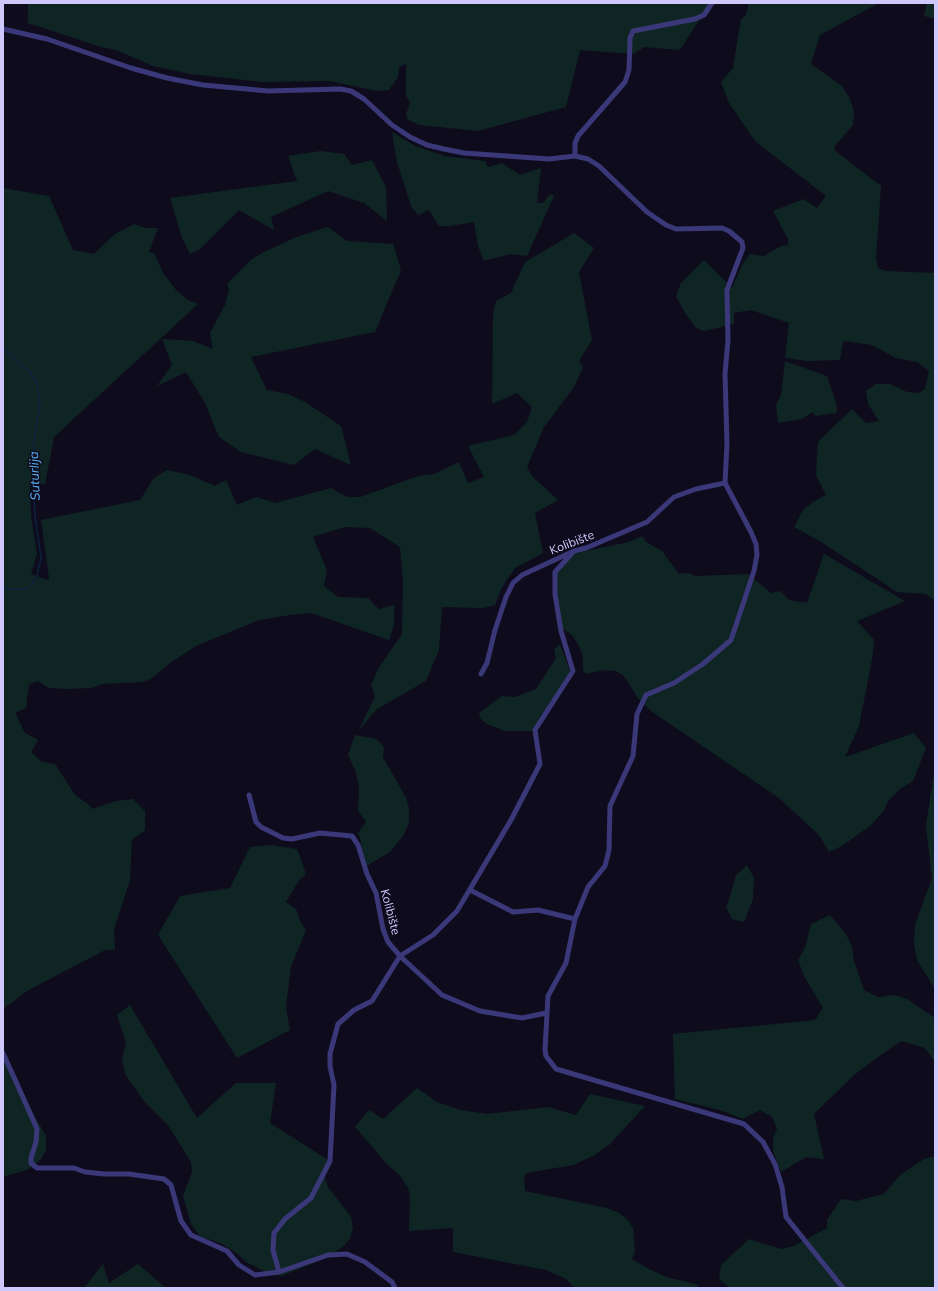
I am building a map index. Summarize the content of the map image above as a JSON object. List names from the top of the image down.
{
  "streets": {
    "street": ["Kolibište"]
  },
  "water": ["Suturlija"]
}
